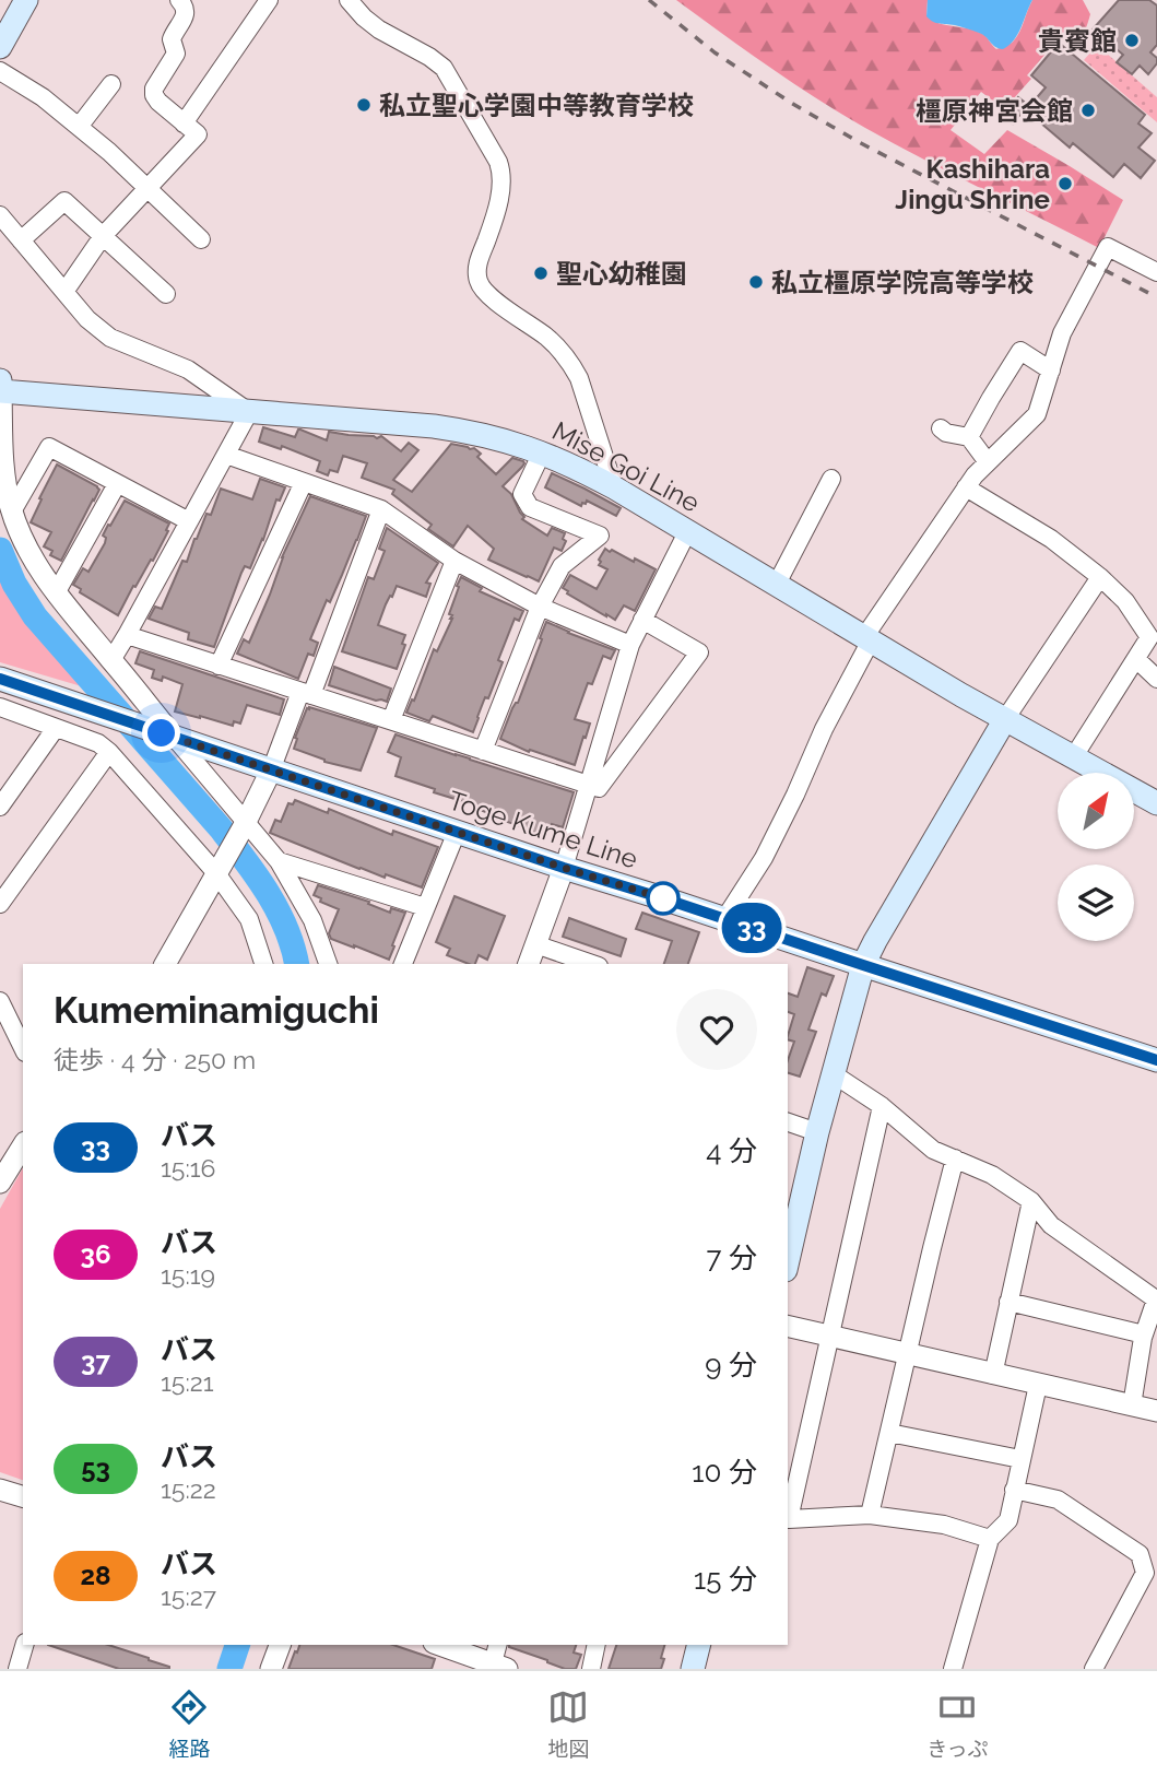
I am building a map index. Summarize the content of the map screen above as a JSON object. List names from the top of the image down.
{
  "streets": {
    "main road": ["Mise Goi Line", "Toge Kume Line"]
  },
  "places": [
    "貴賓館",
    "私立聖心学園中等教育学校",
    "橿原神宮会館",
    "Kashihara Jingu Shrine",
    "聖心幼稚園",
    "私立橿原学院高等学校"
  ],
  "lines": ["bus line 33"],
  "north": "top right",
  "page": {
    "on_map": "33",
    "heading": ["Kumeminamiguchi", "徒歩 · 4 分 · 250 m"],
    "list": [
      {
        "mark": "33",
        "name": "バス",
        "note": "15:16",
        "value": "4 分"
      },
      {
        "mark": "36",
        "name": "バス",
        "note": "15:19",
        "value": "7 分"
      },
      {
        "mark": "37",
        "name": "バス",
        "note": "15:21",
        "value": "9 分"
      },
      {
        "mark": "53",
        "name": "バス",
        "note": "15:22",
        "value": "10 分"
      },
      {
        "mark": "28",
        "name": "バス",
        "note": "15:27",
        "value": "15 分"
      }
    ],
    "tabs": ["経路", "地図", "きっぷ"]
  }
}
